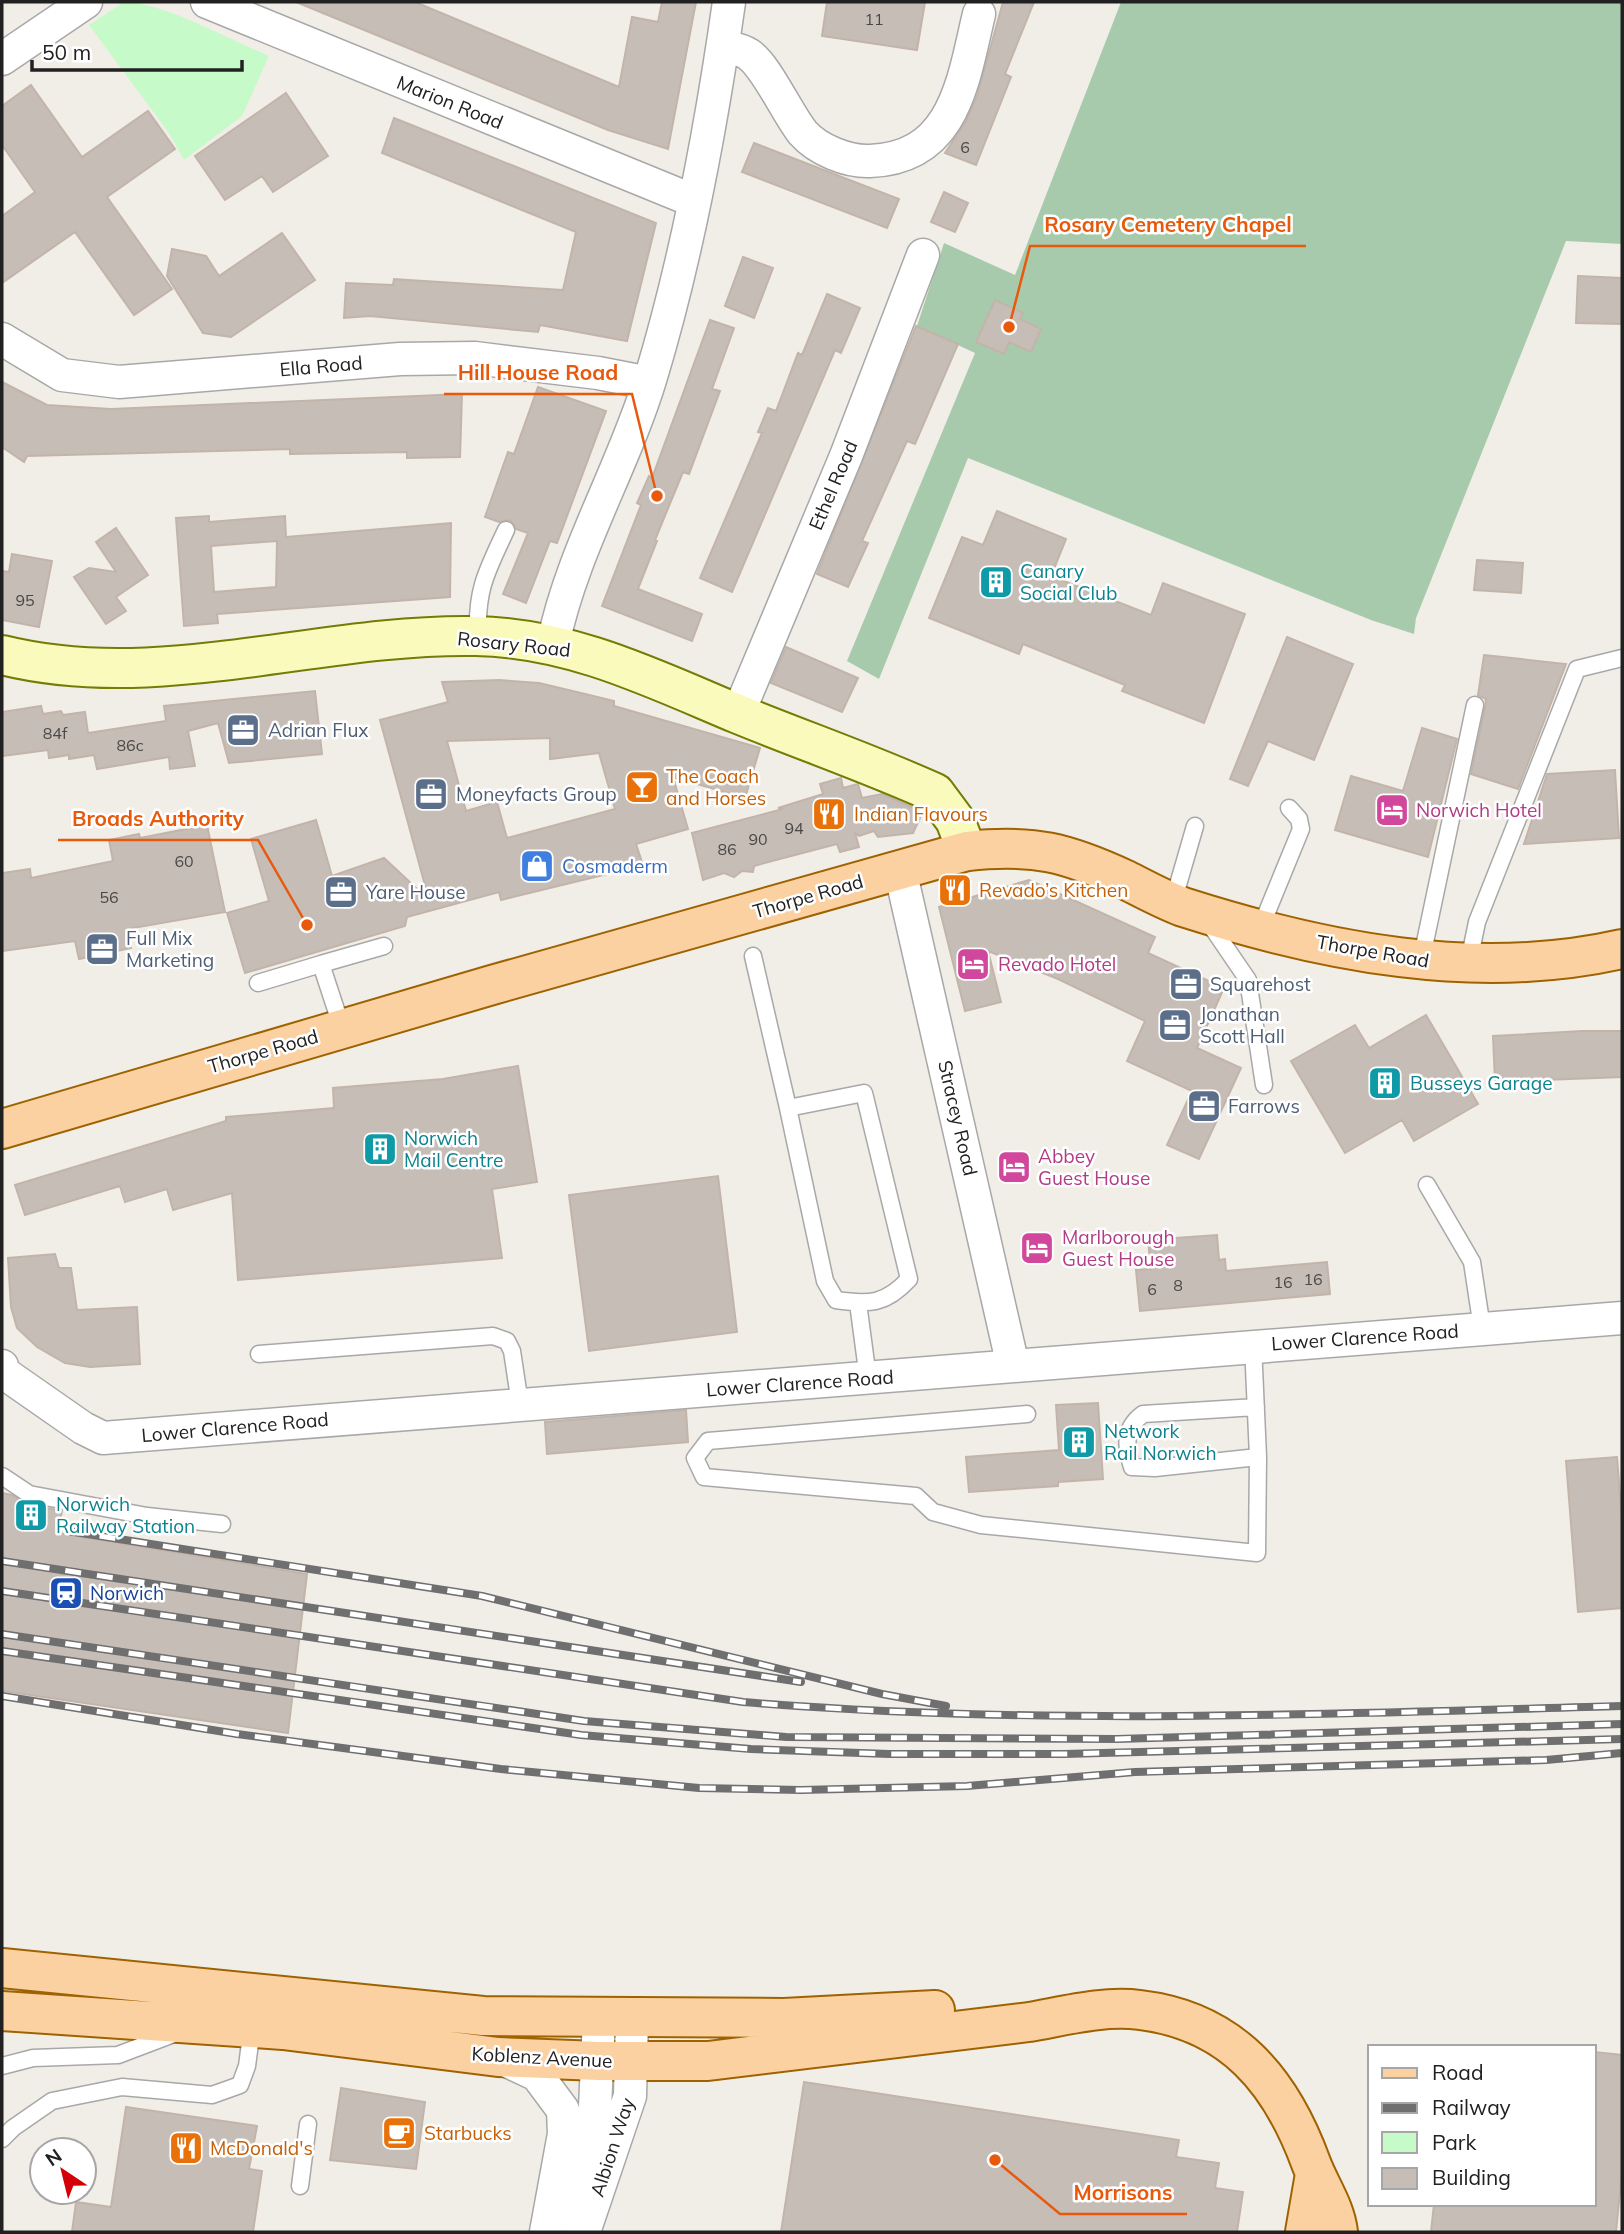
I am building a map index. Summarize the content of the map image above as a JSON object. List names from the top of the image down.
{
  "streets": {
    "main road": ["Thorpe Road", "Koblenz Avenue"],
    "street": [
      "Marion Road",
      "Ella Road",
      "Ethel Road",
      "Rosary Road",
      "Stracey Road",
      "Lower Clarence Road",
      "Albion Way"
    ]
  },
  "crossings": [
    ["Ethel Road", "Rosary Road"],
    ["Rosary Road", "Thorpe Road"],
    ["Thorpe Road", "Stracey Road"],
    ["Stracey Road", "Lower Clarence Road"],
    ["Koblenz Avenue", "Albion Way"]
  ],
  "places": {
    "other": [
      "Rosary Cemetery Chapel",
      "Hill House Road",
      "Broads Authority",
      "Morrisons"
    ],
    "building": [
      "Canary Social Club",
      "Busseys Garage",
      "Norwich Mail Centre",
      "Network Rail Norwich",
      "Norwich Railway Station"
    ],
    "office": [
      "Adrian Flux",
      "Moneyfacts Group",
      "Yare House",
      "Full Mix Marketing",
      "Squarehost",
      "Jonathan Scott Hall",
      "Farrows"
    ],
    "bar": ["The Coach and Horses"],
    "hotel": [
      "Norwich Hotel",
      "Revado Hotel",
      "Abbey Guest House",
      "Marlborough Guest House"
    ],
    "restaurant": ["Indian Flavours", "Revado’s Kitchen", "McDonald's"],
    "shop": ["Cosmaderm"],
    "station": ["Norwich"],
    "cafe": ["Starbucks"]
  },
  "house_numbers": [
    "11",
    "6",
    "95",
    "84f",
    "86c",
    "94",
    "90",
    "86",
    "60",
    "56",
    "16",
    "16",
    "8",
    "6"
  ],
  "legend": [
    "Road",
    "Railway",
    "Park",
    "Building"
  ],
  "scale_bar": "50 m",
  "north": "top left"
}
